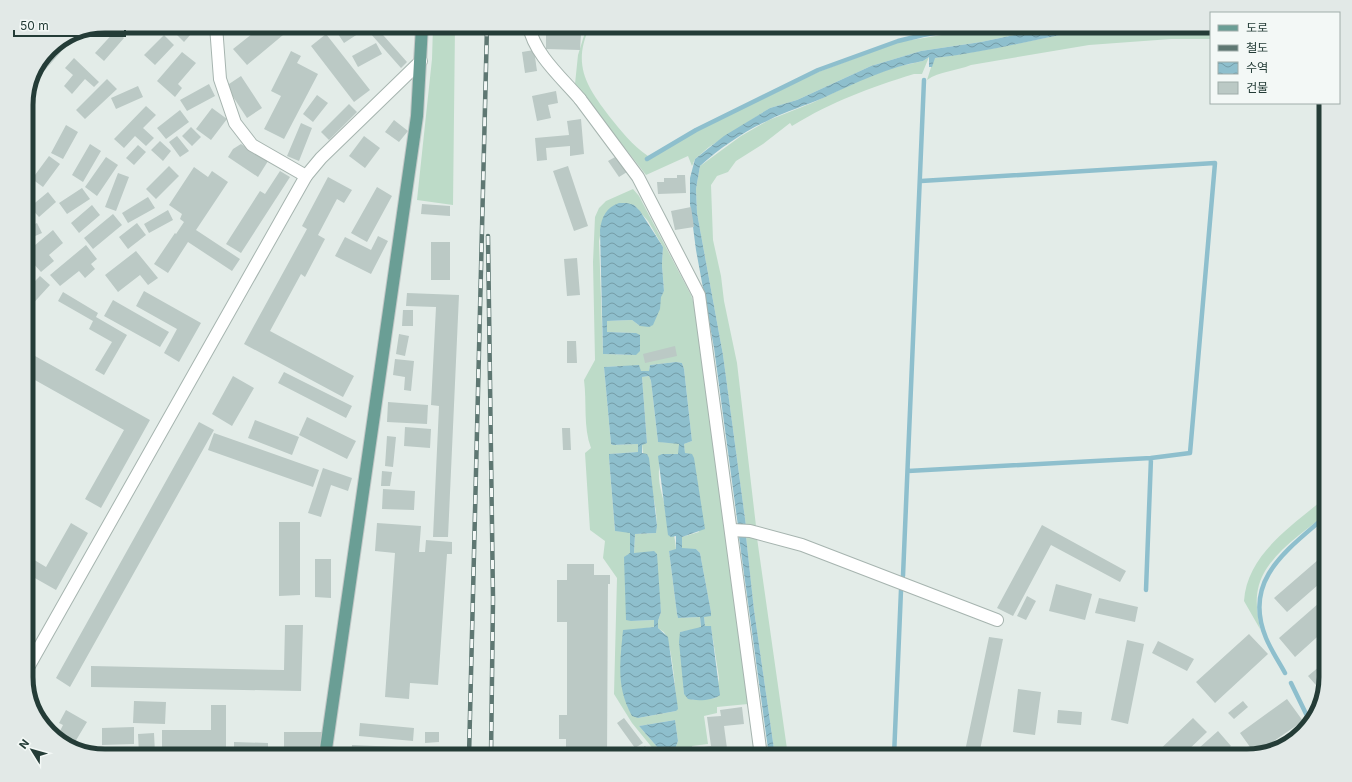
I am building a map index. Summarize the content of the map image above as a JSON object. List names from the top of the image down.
{
  "legend": [
    "도로",
    "철도",
    "수역",
    "건물"
  ],
  "scale_bar": "50 m",
  "north": "top left"
}
